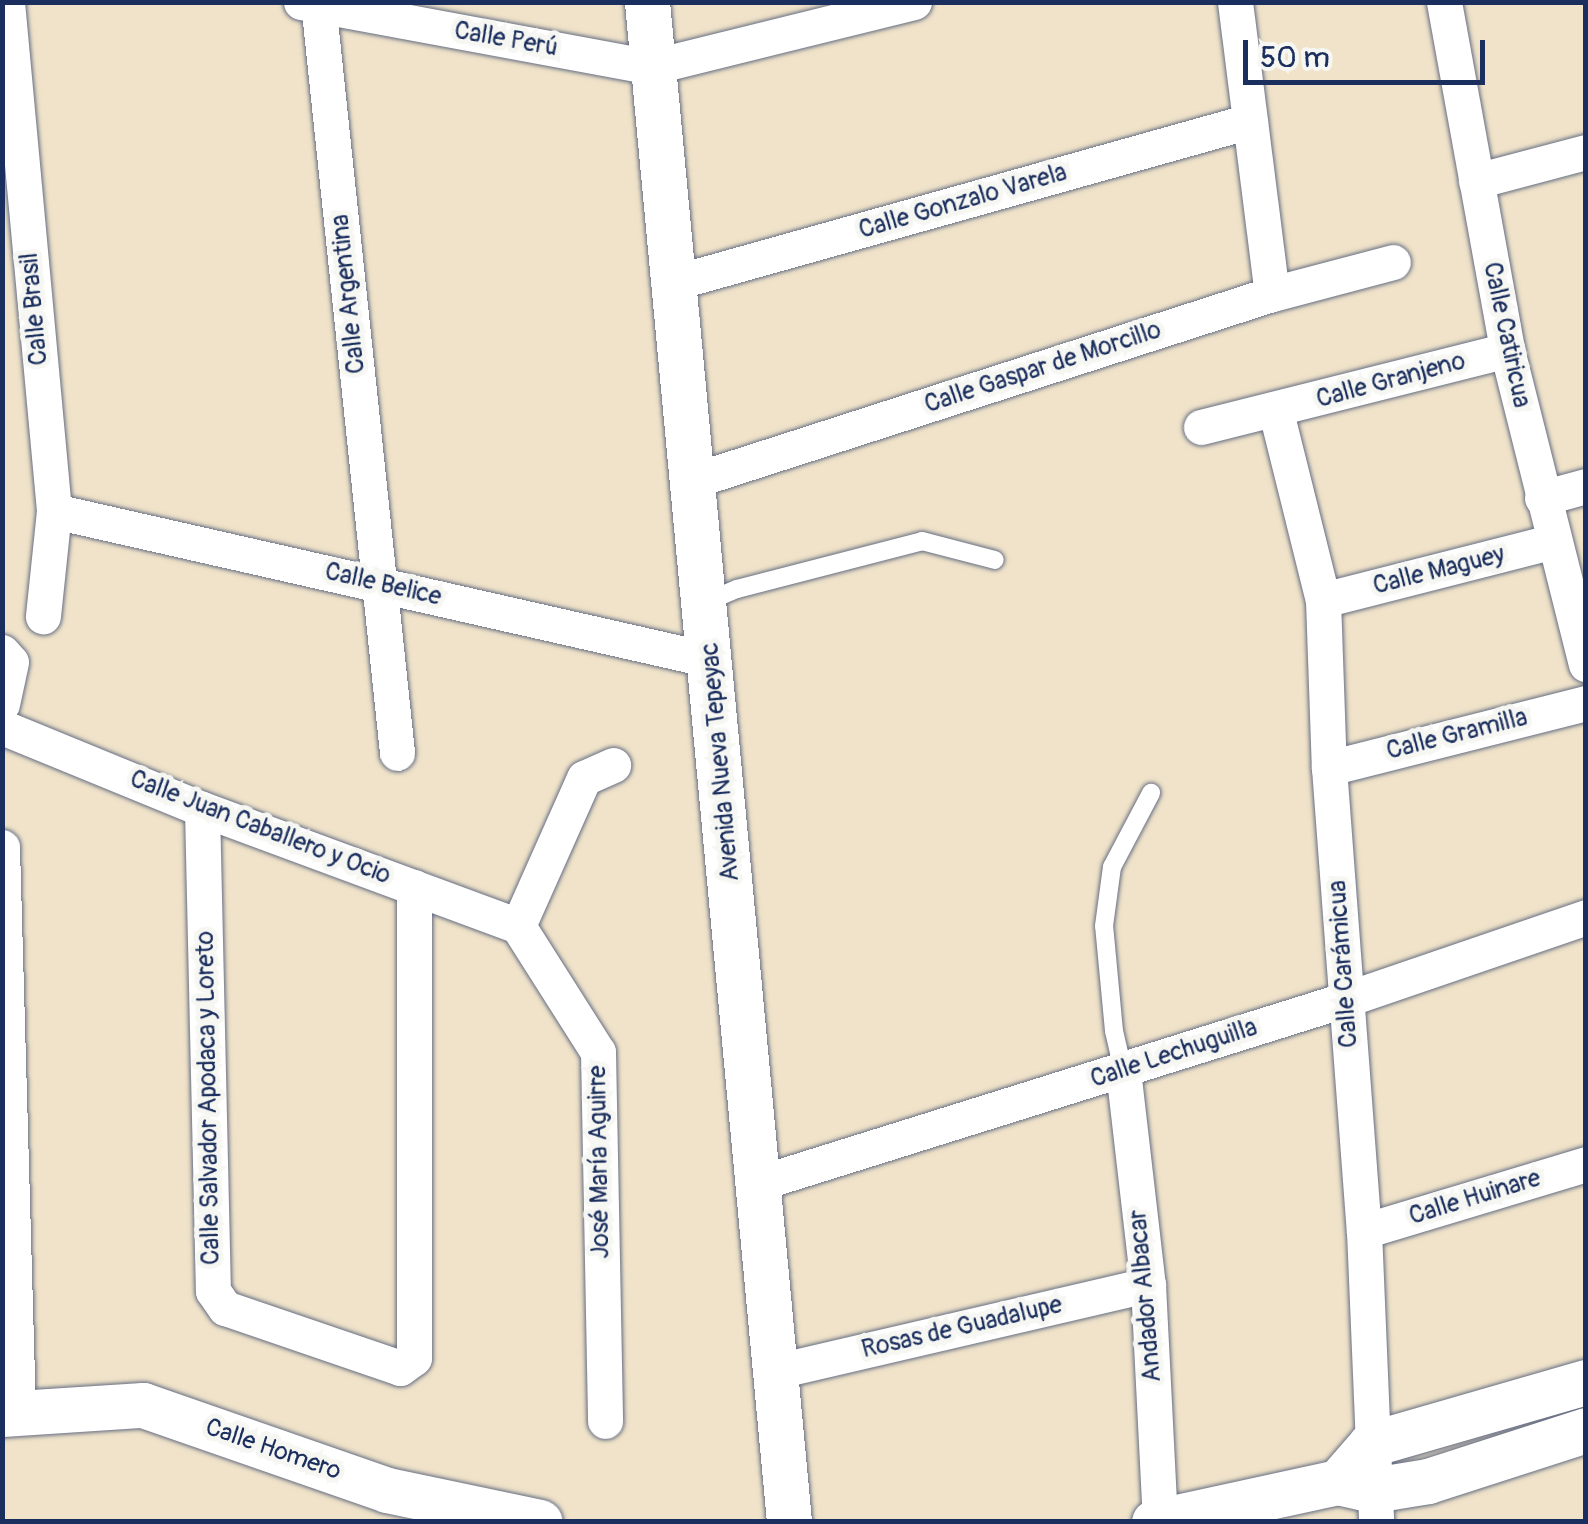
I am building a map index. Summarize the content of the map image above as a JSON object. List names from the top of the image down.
{
  "streets": {
    "street": [
      "Calle Perú",
      "Calle Gonzalo Varela",
      "Calle Argentina",
      "Calle Brasil",
      "Calle Catiricua",
      "Calle Gaspar de Morcillo",
      "Calle Granjeno",
      "Calle Maguey",
      "Calle Belice",
      "Calle Gramilla",
      "Avenida Nueva Tepeyac",
      "Calle Juan Caballero y Ocio",
      "Calle Carámicua",
      "Calle Lechuguilla",
      "Calle Salvador Apodaca y Loreto",
      "José María Aguirre",
      "Calle Huinare",
      "Andador Albacar",
      "Rosas de Guadalupe",
      "Calle Homero"
    ]
  },
  "crossings": [
    ["Calle Perú", "Calle Argentina"],
    ["Calle Perú", "Avenida Nueva Tepeyac"],
    ["Calle Gonzalo Varela", "Avenida Nueva Tepeyac"],
    ["Calle Argentina", "Calle Belice"],
    ["Calle Brasil", "Calle Belice"],
    ["Calle Catiricua", "Calle Granjeno"],
    ["Calle Catiricua", "Calle Maguey"],
    ["Calle Gaspar de Morcillo", "Avenida Nueva Tepeyac"],
    ["Calle Granjeno", "Calle Carámicua"],
    ["Calle Maguey", "Calle Carámicua"],
    ["Calle Belice", "Avenida Nueva Tepeyac"],
    ["Calle Gramilla", "Calle Carámicua"],
    ["Avenida Nueva Tepeyac", "Calle Lechuguilla"],
    ["Avenida Nueva Tepeyac", "Rosas de Guadalupe"],
    ["Calle Juan Caballero y Ocio", "Calle Salvador Apodaca y Loreto"],
    ["Calle Juan Caballero y Ocio", "José María Aguirre"],
    ["Calle Carámicua", "Calle Lechuguilla"],
    ["Calle Carámicua", "Calle Huinare"],
    ["Calle Lechuguilla", "Andador Albacar"],
    ["Andador Albacar", "Rosas de Guadalupe"]
  ],
  "scale_bar": "50 m"
}
